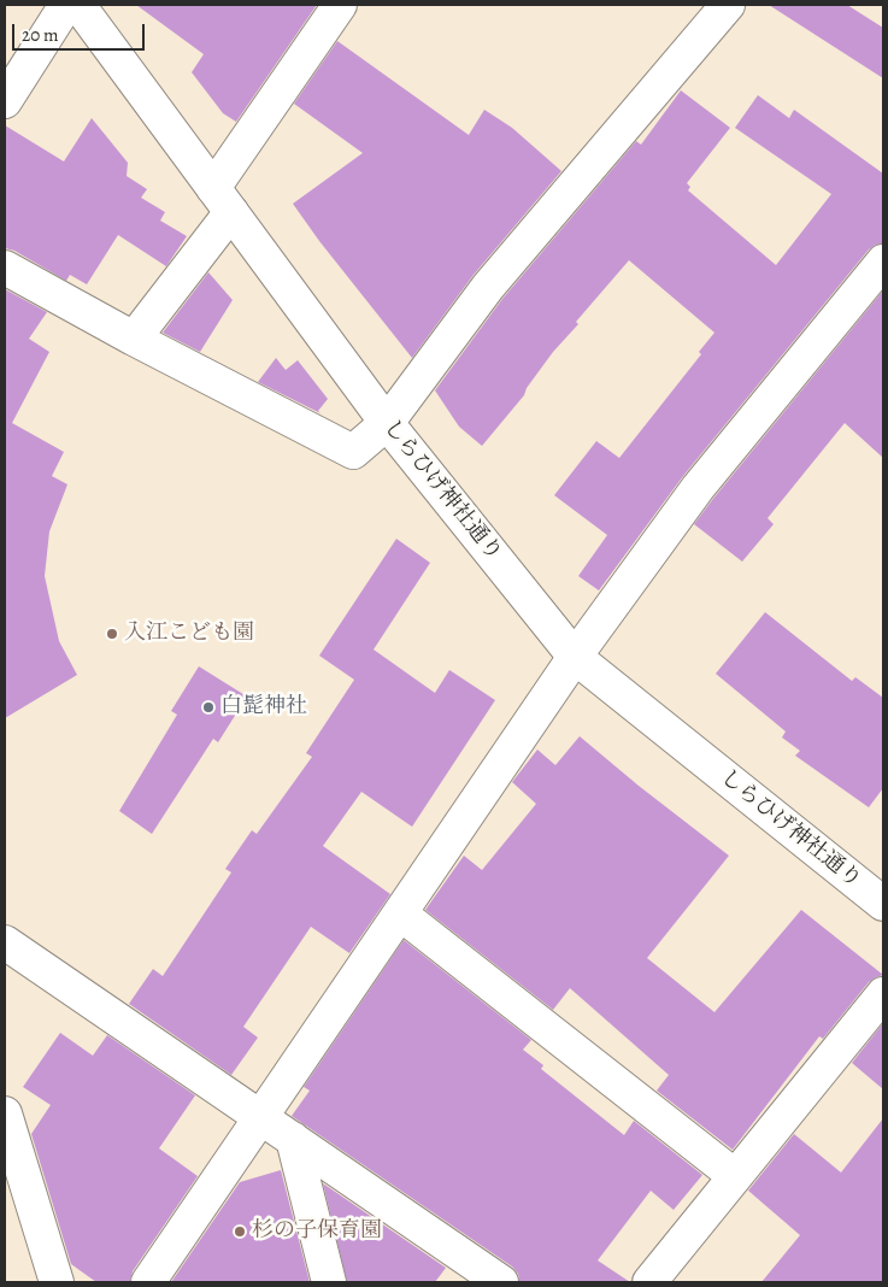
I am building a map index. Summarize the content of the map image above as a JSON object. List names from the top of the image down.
{
  "streets": {
    "street": ["しらひげ神社通り"]
  },
  "places": ["入江こども園", "白髭神社", "杉の子保育園"],
  "scale_bar": "20 m"
}
